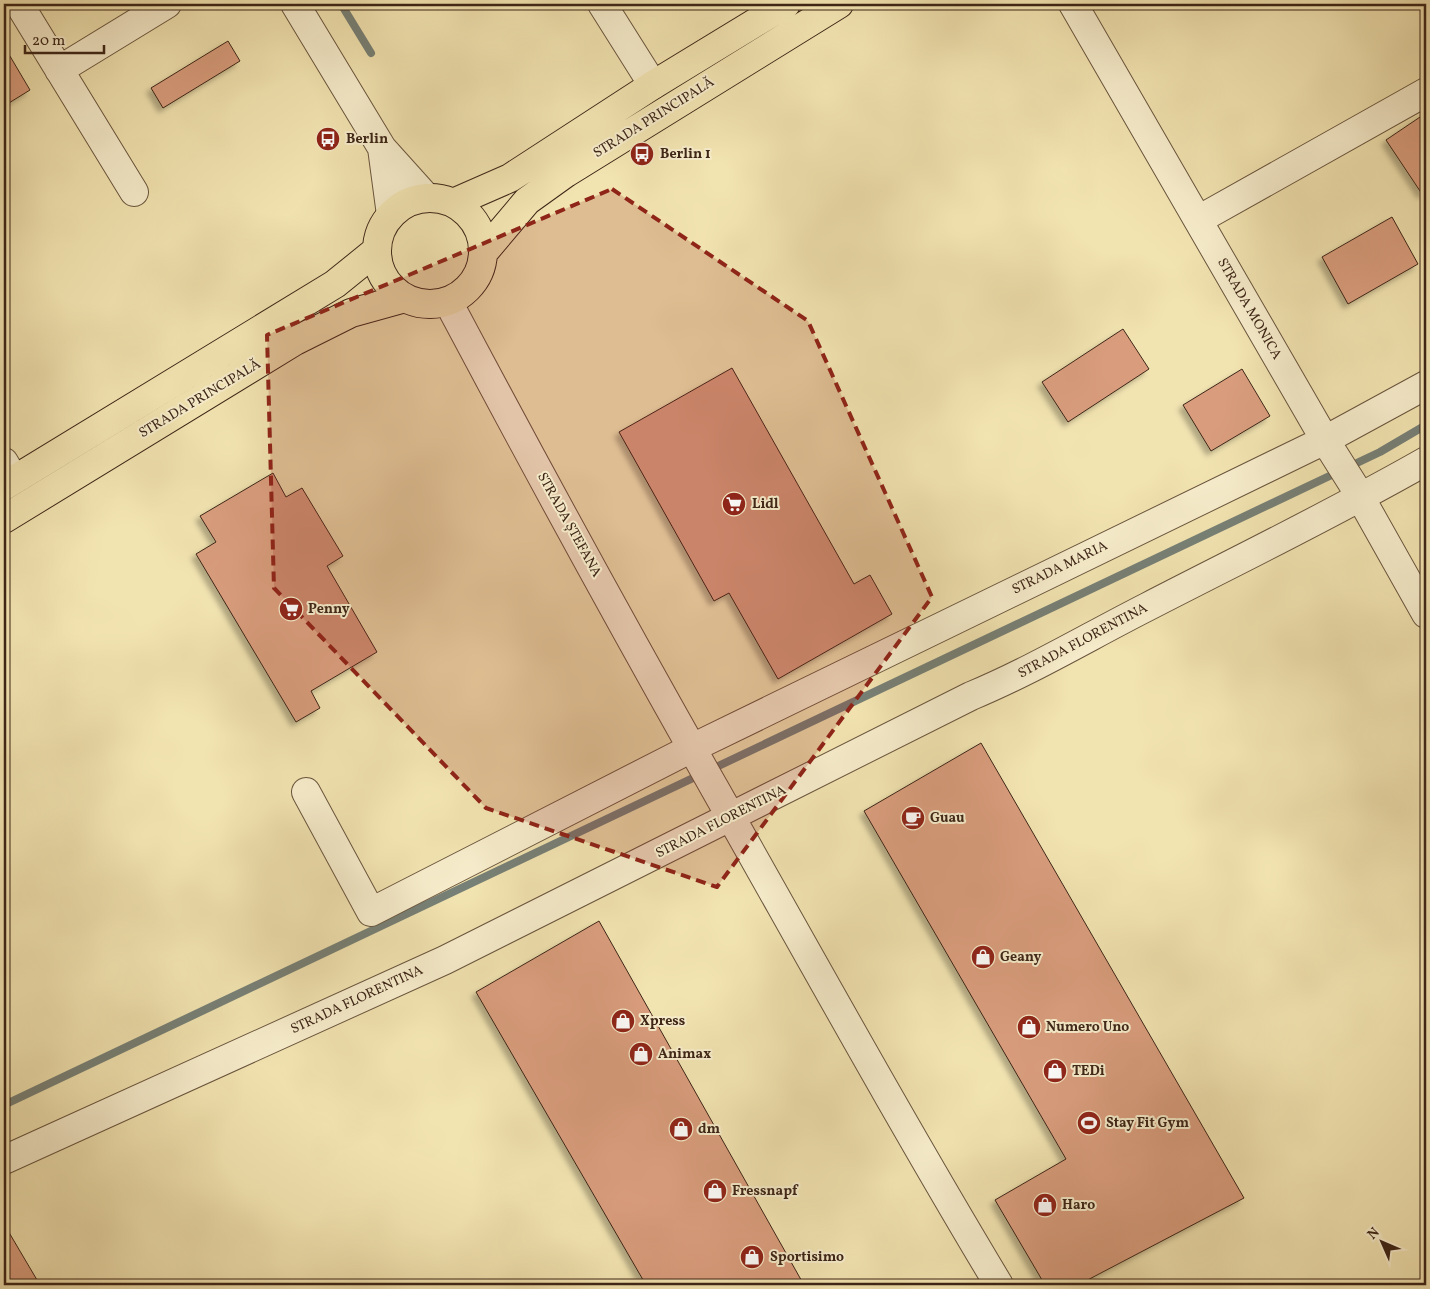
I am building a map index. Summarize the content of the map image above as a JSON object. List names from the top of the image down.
{
  "streets": {
    "main road": ["STRADA PRINCIPALĂ"],
    "street": [
      "STRADA MONICA",
      "STRADA ȘTEFANA",
      "STRADA MARIA",
      "STRADA FLORENTINA"
    ]
  },
  "crossings": [
    ["STRADA PRINCIPALĂ", "STRADA ȘTEFANA"],
    ["STRADA MONICA", "STRADA MARIA"],
    ["STRADA MONICA", "STRADA FLORENTINA"],
    ["STRADA ȘTEFANA", "STRADA MARIA"],
    ["STRADA ȘTEFANA", "STRADA FLORENTINA"]
  ],
  "places": {
    "bus stop": ["Berlin", "Berlin 1"],
    "supermarket": ["Lidl", "Penny"],
    "cafe": ["Guau"],
    "shop": [
      "Geany",
      "Xpress",
      "Numero Uno",
      "Animax",
      "TEDi",
      "dm",
      "Fressnapf",
      "Haro",
      "Sportisimo"
    ],
    "sports": ["Stay Fit Gym"]
  },
  "scale_bar": "20 m",
  "north": "top left"
}
